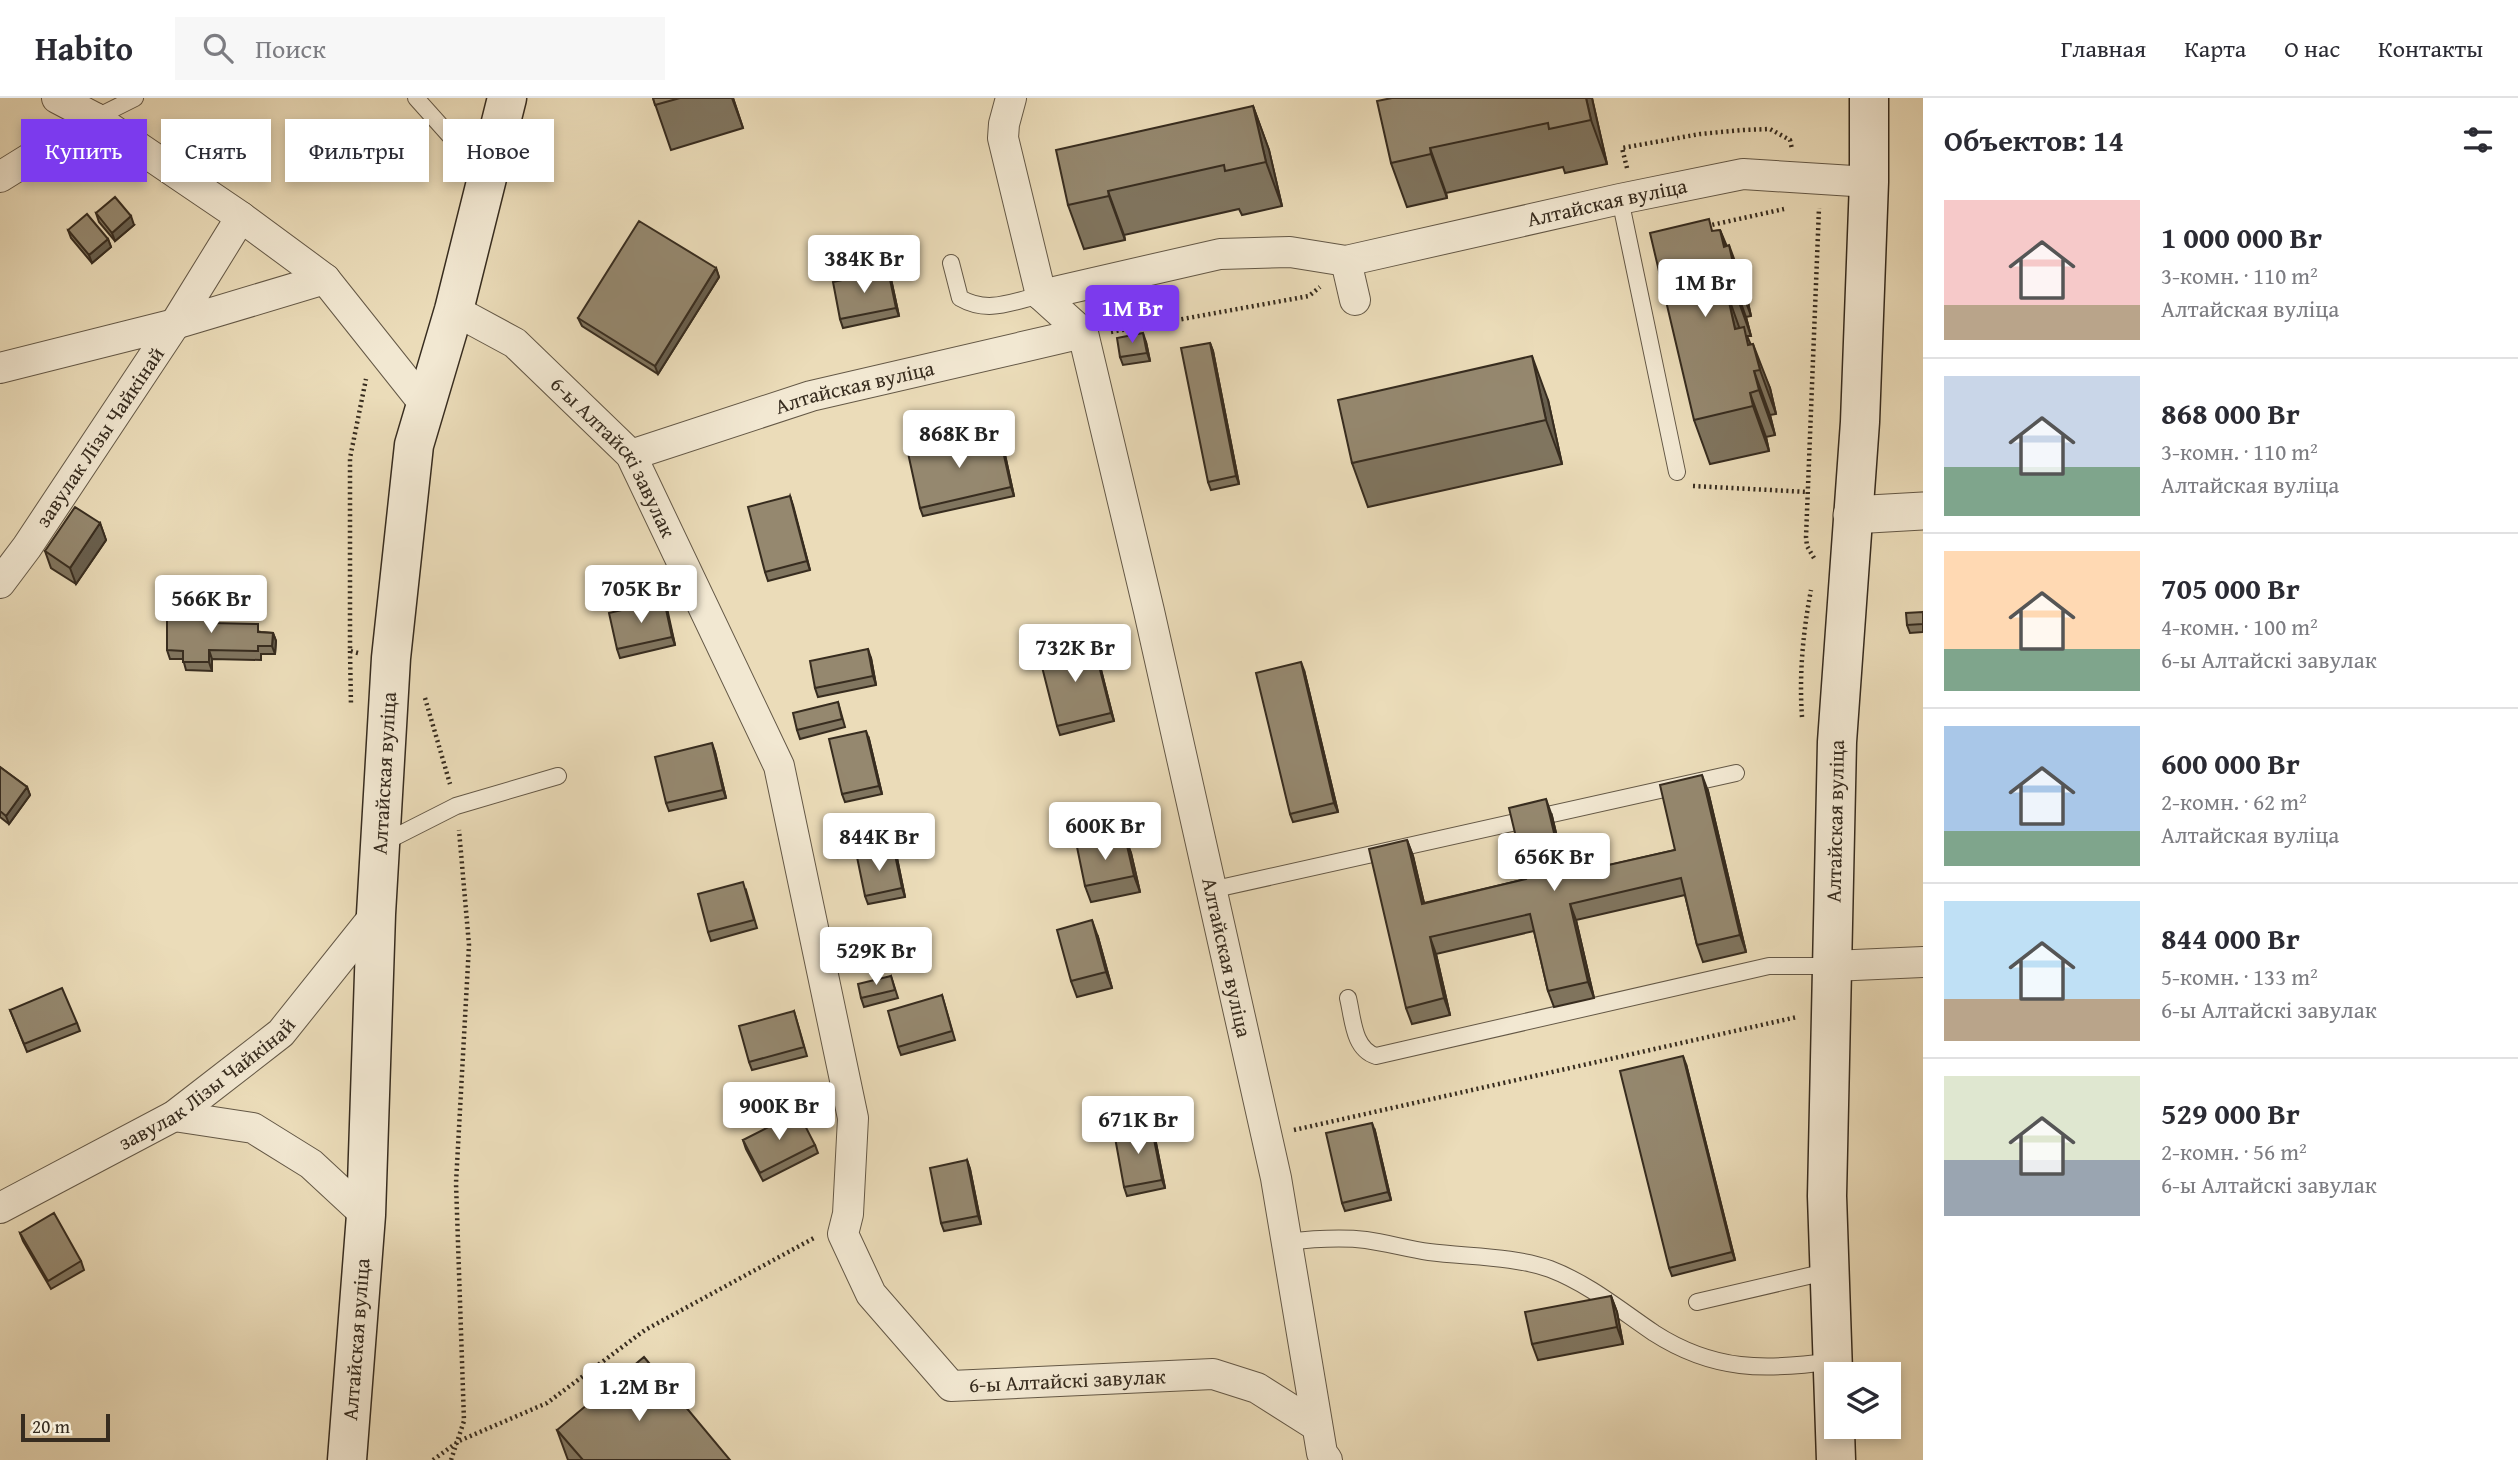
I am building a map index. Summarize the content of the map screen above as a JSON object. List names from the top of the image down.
{
  "streets": {
    "main road": ["Алтайская вуліца"],
    "street": ["завулак Лізы Чайкінай", "6-ы Алтайскі завулак"]
  },
  "crossings": [
    ["Алтайская вуліца", "завулак Лізы Чайкінай"],
    ["Алтайская вуліца", "6-ы Алтайскі завулак"]
  ],
  "scale_bar": "20 m",
  "page": {
    "header": "Habito",
    "search": "Поиск",
    "nav": [
      "Главная",
      "Карта",
      "О нас",
      "Контакты"
    ],
    "heading": "Объектов: 14",
    "chip": [
      "Купить",
      "Снять",
      "Фильтры",
      "Новое"
    ],
    "list": [
      {
        "name": "1 000 000 Br",
        "note": "3-комн. · 110 m² · Алтайская вуліца"
      },
      {
        "name": "868 000 Br",
        "note": "3-комн. · 110 m² · Алтайская вуліца"
      },
      {
        "name": "705 000 Br",
        "note": "4-комн. · 100 m² · 6-ы Алтайскі завулак"
      },
      {
        "name": "600 000 Br",
        "note": "2-комн. · 62 m² · Алтайская вуліца"
      },
      {
        "name": "844 000 Br",
        "note": "5-комн. · 133 m² · 6-ы Алтайскі завулак"
      },
      {
        "name": "529 000 Br",
        "note": "2-комн. · 56 m² · 6-ы Алтайскі завулак"
      }
    ],
    "price": [
      "384K Br",
      "1M Br",
      "1M Br",
      "868K Br",
      "705K Br",
      "566K Br",
      "732K Br",
      "600K Br",
      "844K Br",
      "656K Br",
      "529K Br",
      "900K Br",
      "671K Br",
      "1.2M Br"
    ],
    "scale": "20 m"
  }
}
